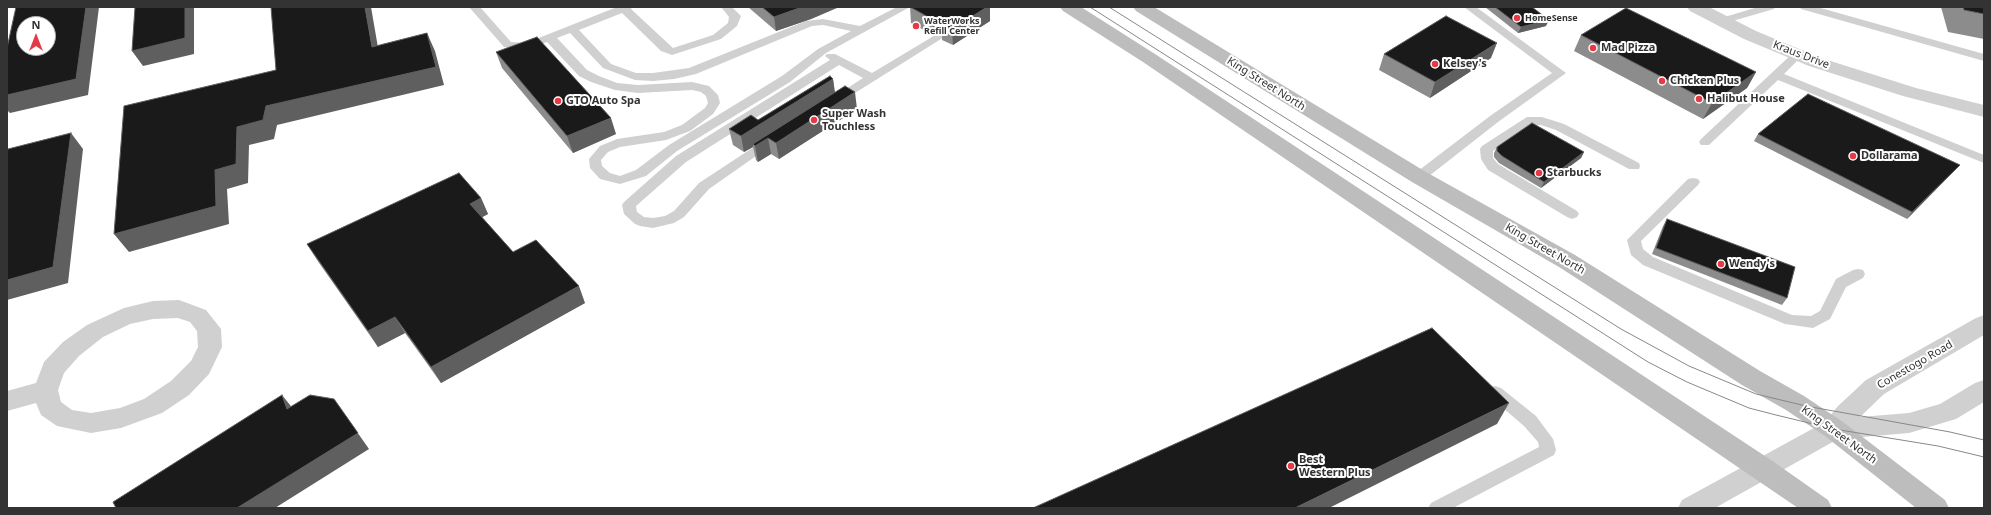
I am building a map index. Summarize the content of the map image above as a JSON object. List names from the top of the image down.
{
  "streets": {
    "main road": ["King Street North"],
    "street": ["Kraus Drive", "Conestogo Road"]
  },
  "crossings": [
    ["King Street North", "Conestogo Road"]
  ],
  "places": [
    "HomeSense",
    "WaterWorks Refill Center",
    "Mad Pizza",
    "Kelsey's",
    "Chicken Plus",
    "Halibut House",
    "GTO Auto Spa",
    "Super Wash Touchless",
    "Dollarama",
    "Starbucks",
    "Wendy's",
    "Best Western Plus"
  ],
  "north": "top"
}
